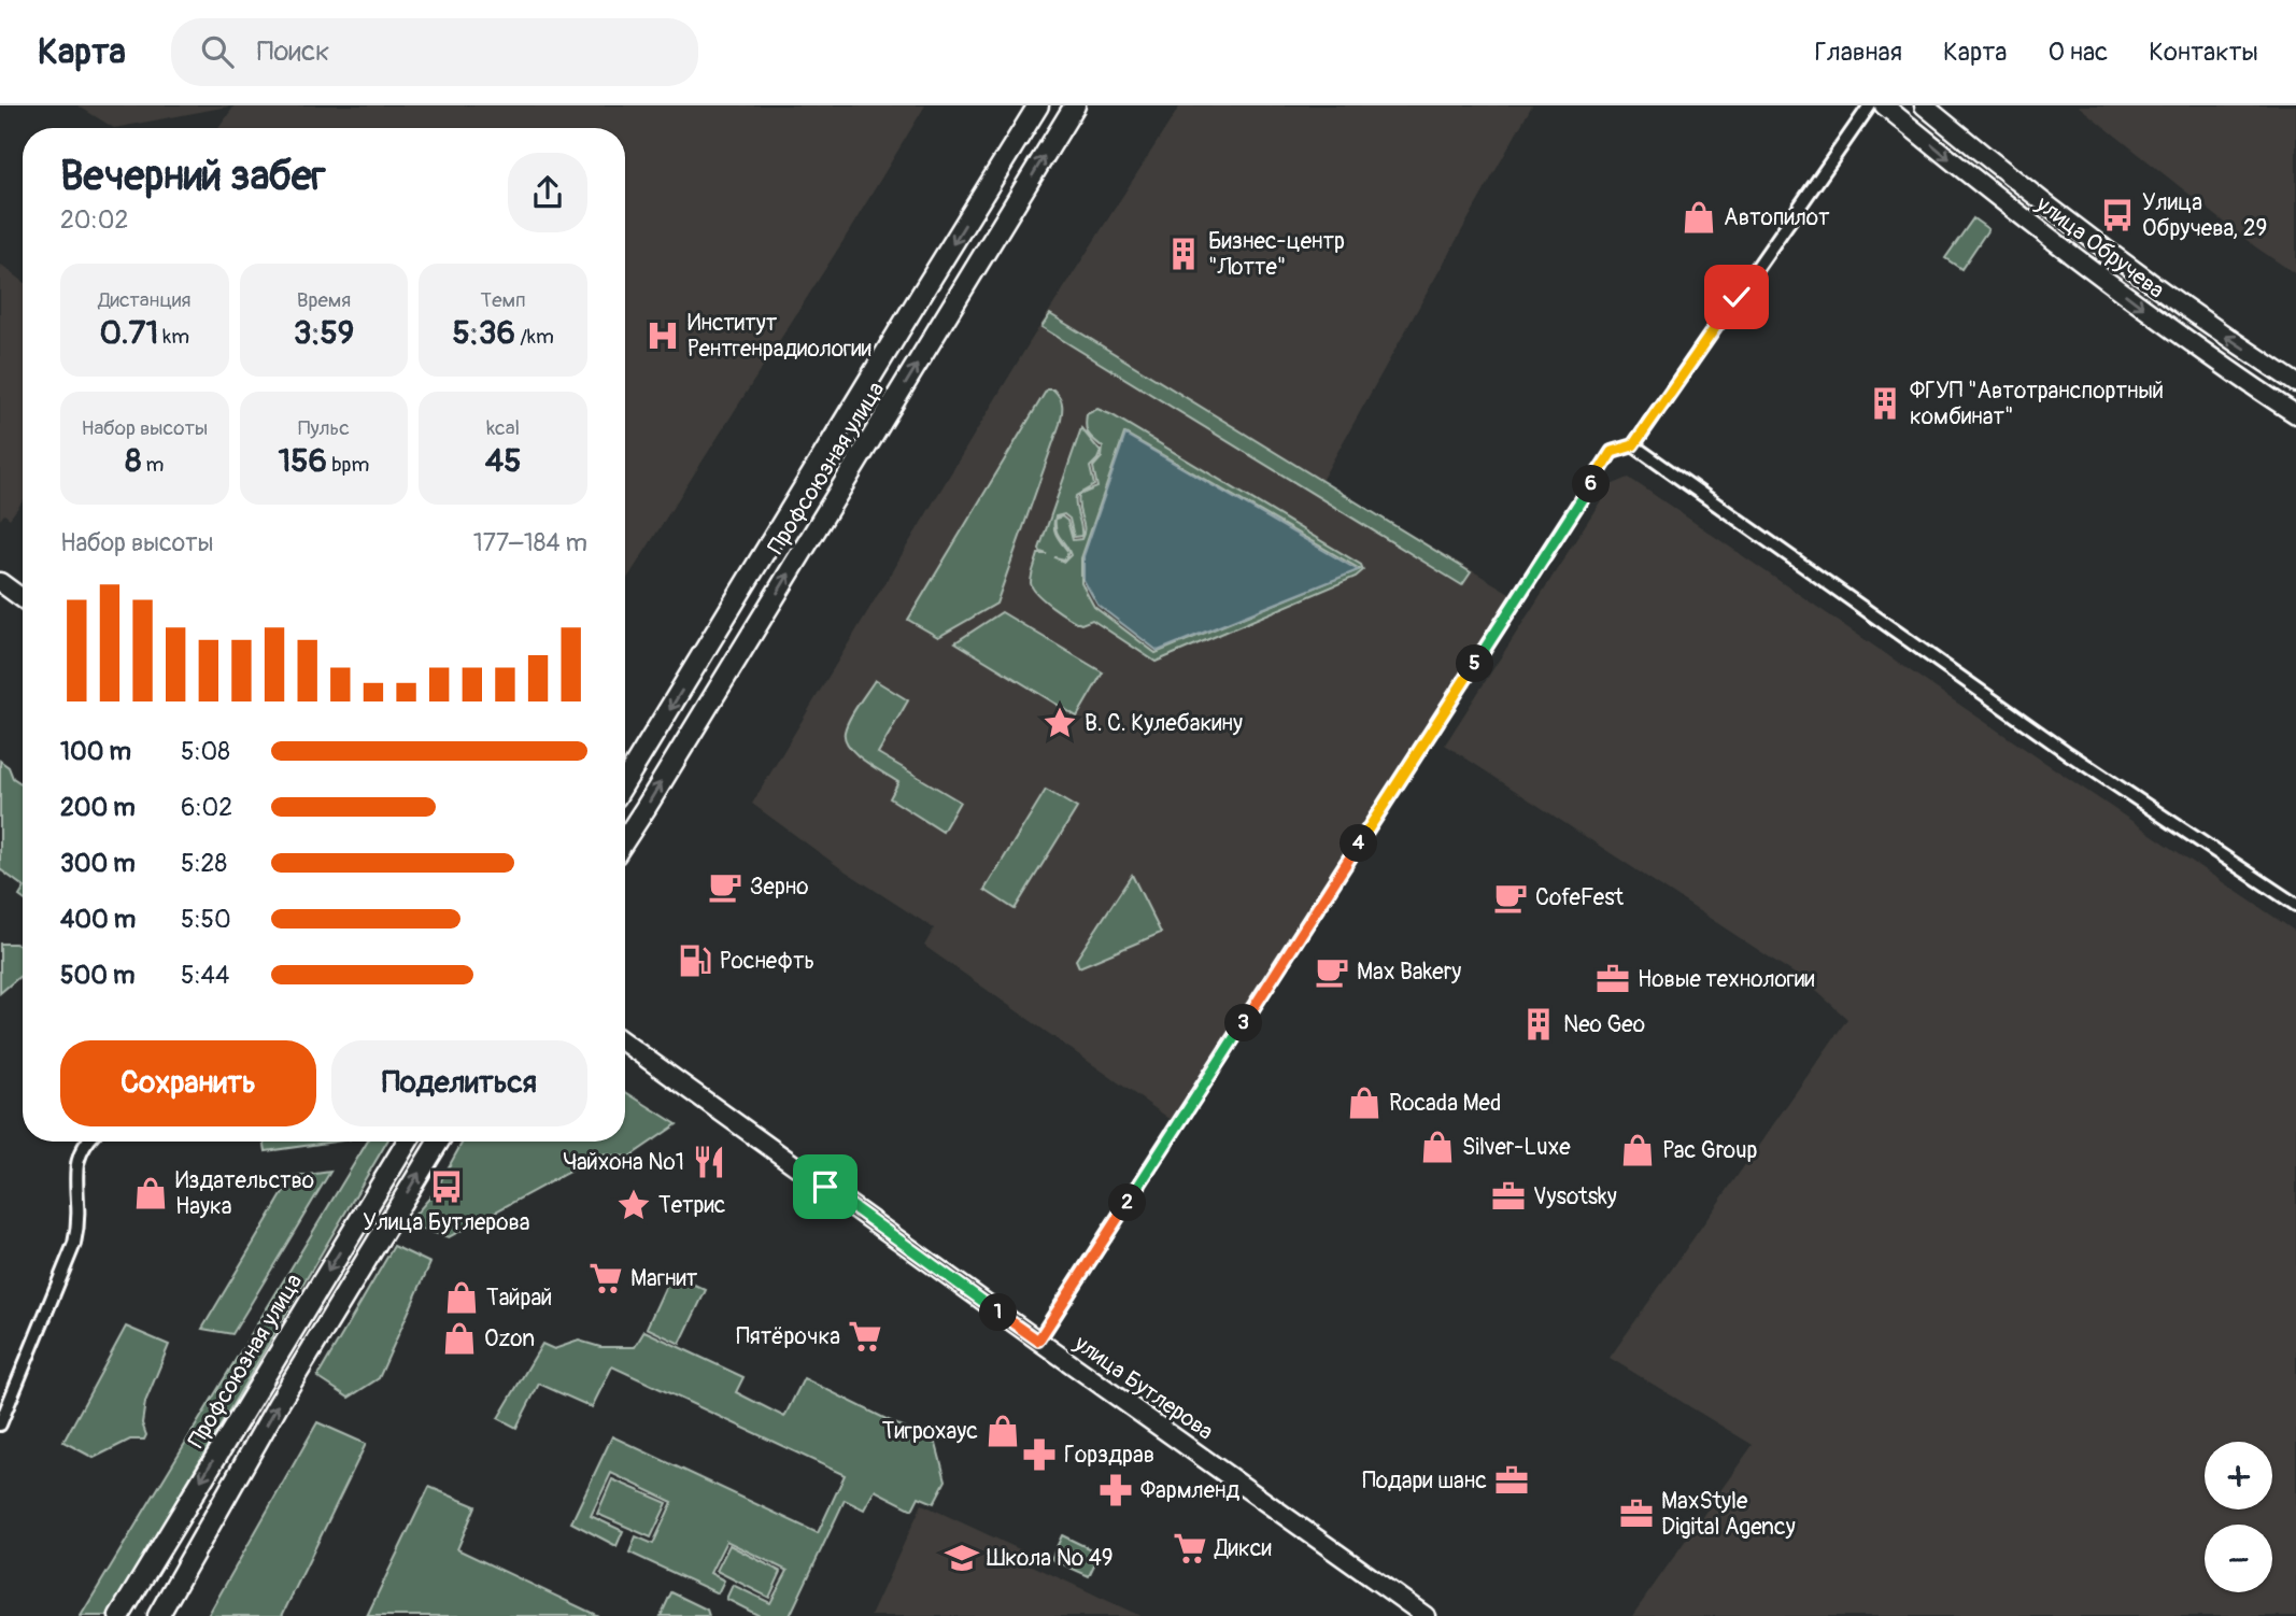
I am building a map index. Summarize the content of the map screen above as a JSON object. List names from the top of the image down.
{
  "streets": {
    "main road": ["Профсоюзная улица"],
    "street": ["улица Обручева", "улица Бутлерова"]
  },
  "places": {
    "bus stop": ["Улица Обручева, 29", "Улица Бутлерова"],
    "shop": [
      "Автопилот",
      "Rocada Med",
      "Silver-Luxe",
      "Pac Group",
      "Издательство Наука",
      "Тайрай",
      "Ozon",
      "Тигрохаус"
    ],
    "building": ["Бизнес-центр \"Лотте\"", "ФГУП \"Автотранспортный комбинат\"", "Neo Geo"],
    "hospital": ["Институт Рентгенрадиологии"],
    "place": ["В. С. Кулебакину", "Тетрис"],
    "cafe": ["Зерно", "CofeFest", "Max Bakery"],
    "fuel station": ["Роснефть"],
    "office": [
      "Новые технологии",
      "Vysotsky",
      "Подари шанс",
      "MaxStyle Digital Agency"
    ],
    "restaurant": ["Чайхона №1"],
    "supermarket": ["Магнит", "Пятёрочка", "Дикси"],
    "pharmacy": ["Горздрав", "Фармленд"],
    "school or university": ["Школа № 49"]
  },
  "page": {
    "header": "Карта",
    "search": "Поиск",
    "nav": [
      "Главная",
      "Карта",
      "О нас",
      "Контакты"
    ],
    "heading": ["Вечерний забег", "20:02"],
    "stats": [
      ["Дистанция", "0.71 km"],
      ["Время", "3:59"],
      ["Темп", "5:36 /km"],
      ["Набор высоты", "8 m"],
      ["Пульс", "156 bpm"],
      ["kcal", "45"]
    ],
    "pins": [
      "6",
      "5",
      "4",
      "3",
      "2",
      "1"
    ],
    "chart": ["Набор высоты", "177–184 m"],
    "list": [
      {
        "name": "100 m",
        "note": "5:08"
      },
      {
        "name": "200 m",
        "note": "6:02"
      },
      {
        "name": "300 m",
        "note": "5:28"
      },
      {
        "name": "400 m",
        "note": "5:50"
      },
      {
        "name": "500 m",
        "note": "5:44"
      }
    ],
    "buttons": ["Сохранить", "Поделиться"],
    "map_buttons": ["+", "−"]
  }
}
